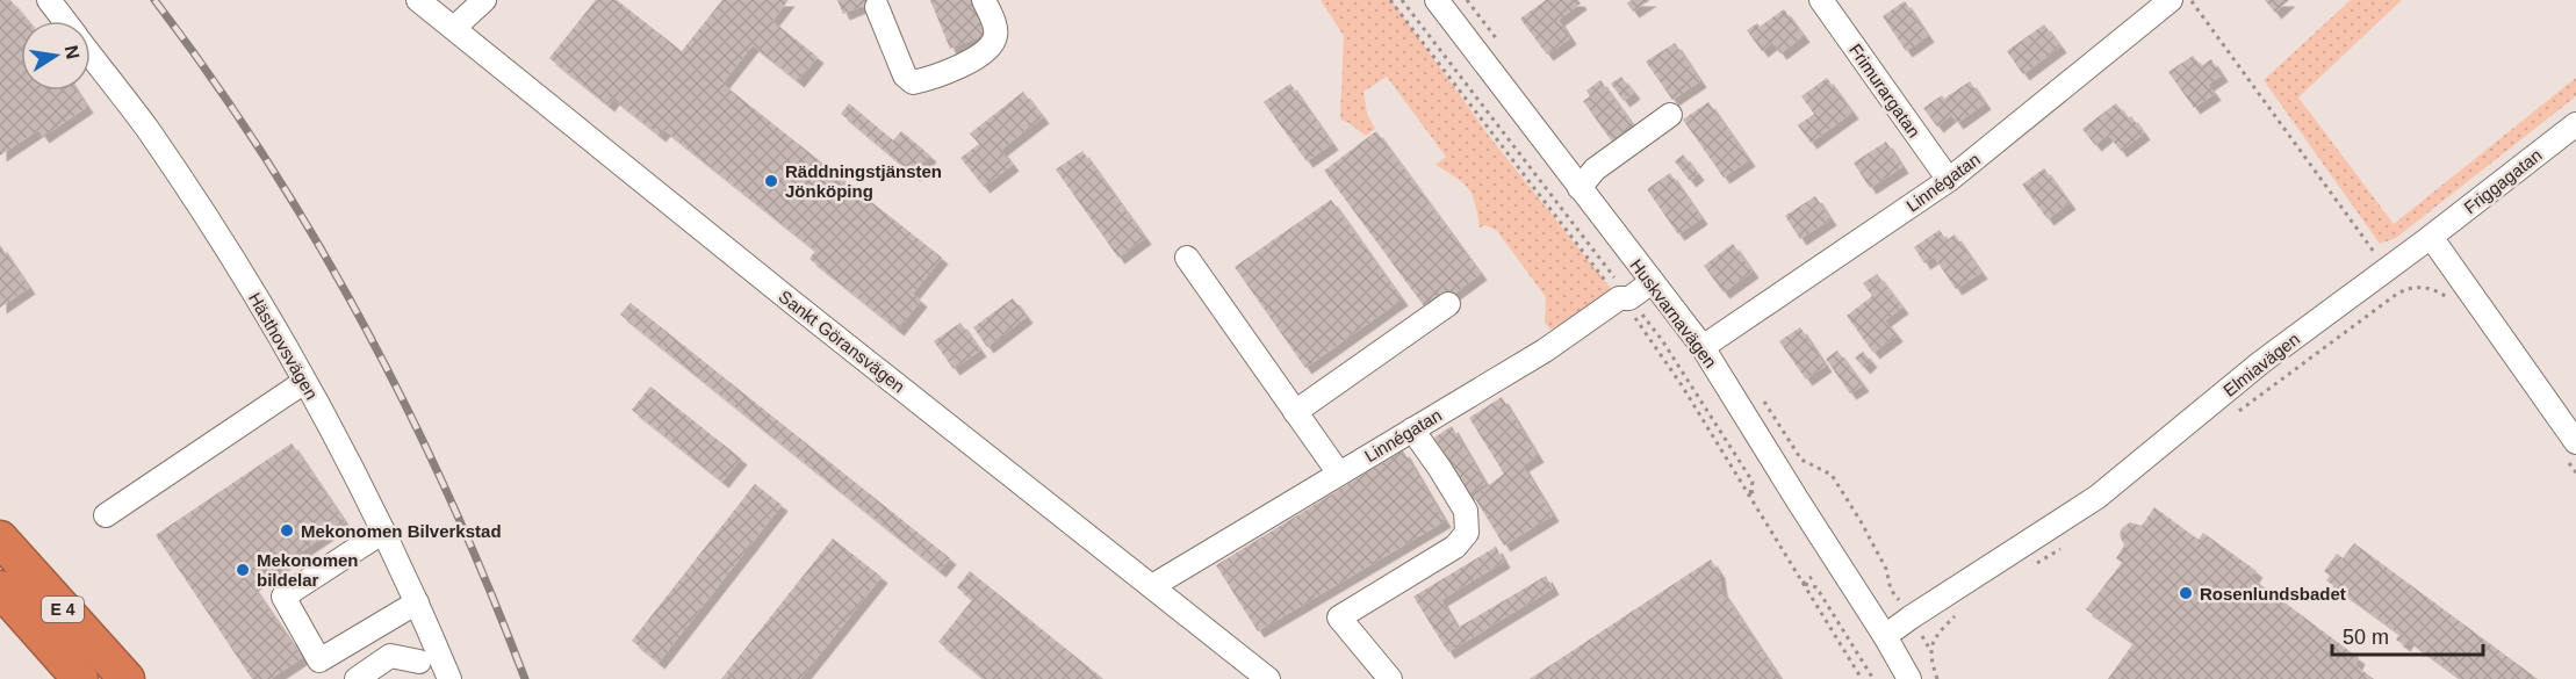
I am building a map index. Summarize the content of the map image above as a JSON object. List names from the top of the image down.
{
  "streets": {
    "highway": ["E 4"],
    "street": [
      "Frimurargatan",
      "Friggagatan",
      "Linnégatan",
      "Huskvarnavägen",
      "Sankt Göransvägen",
      "Hästhovsvägen",
      "Elmiavägen"
    ]
  },
  "crossings": [
    ["Frimurargatan", "Linnégatan"],
    ["Friggagatan", "Elmiavägen"],
    ["Linnégatan", "Huskvarnavägen"],
    ["Linnégatan", "Sankt Göransvägen"],
    ["Huskvarnavägen", "Elmiavägen"]
  ],
  "places": [
    "Räddningstjänsten Jönköping",
    "Mekonomen Bilverkstad",
    "Mekonomen bildelar",
    "Rosenlundsbadet"
  ],
  "scale_bar": "50 m",
  "north": "right"
}
